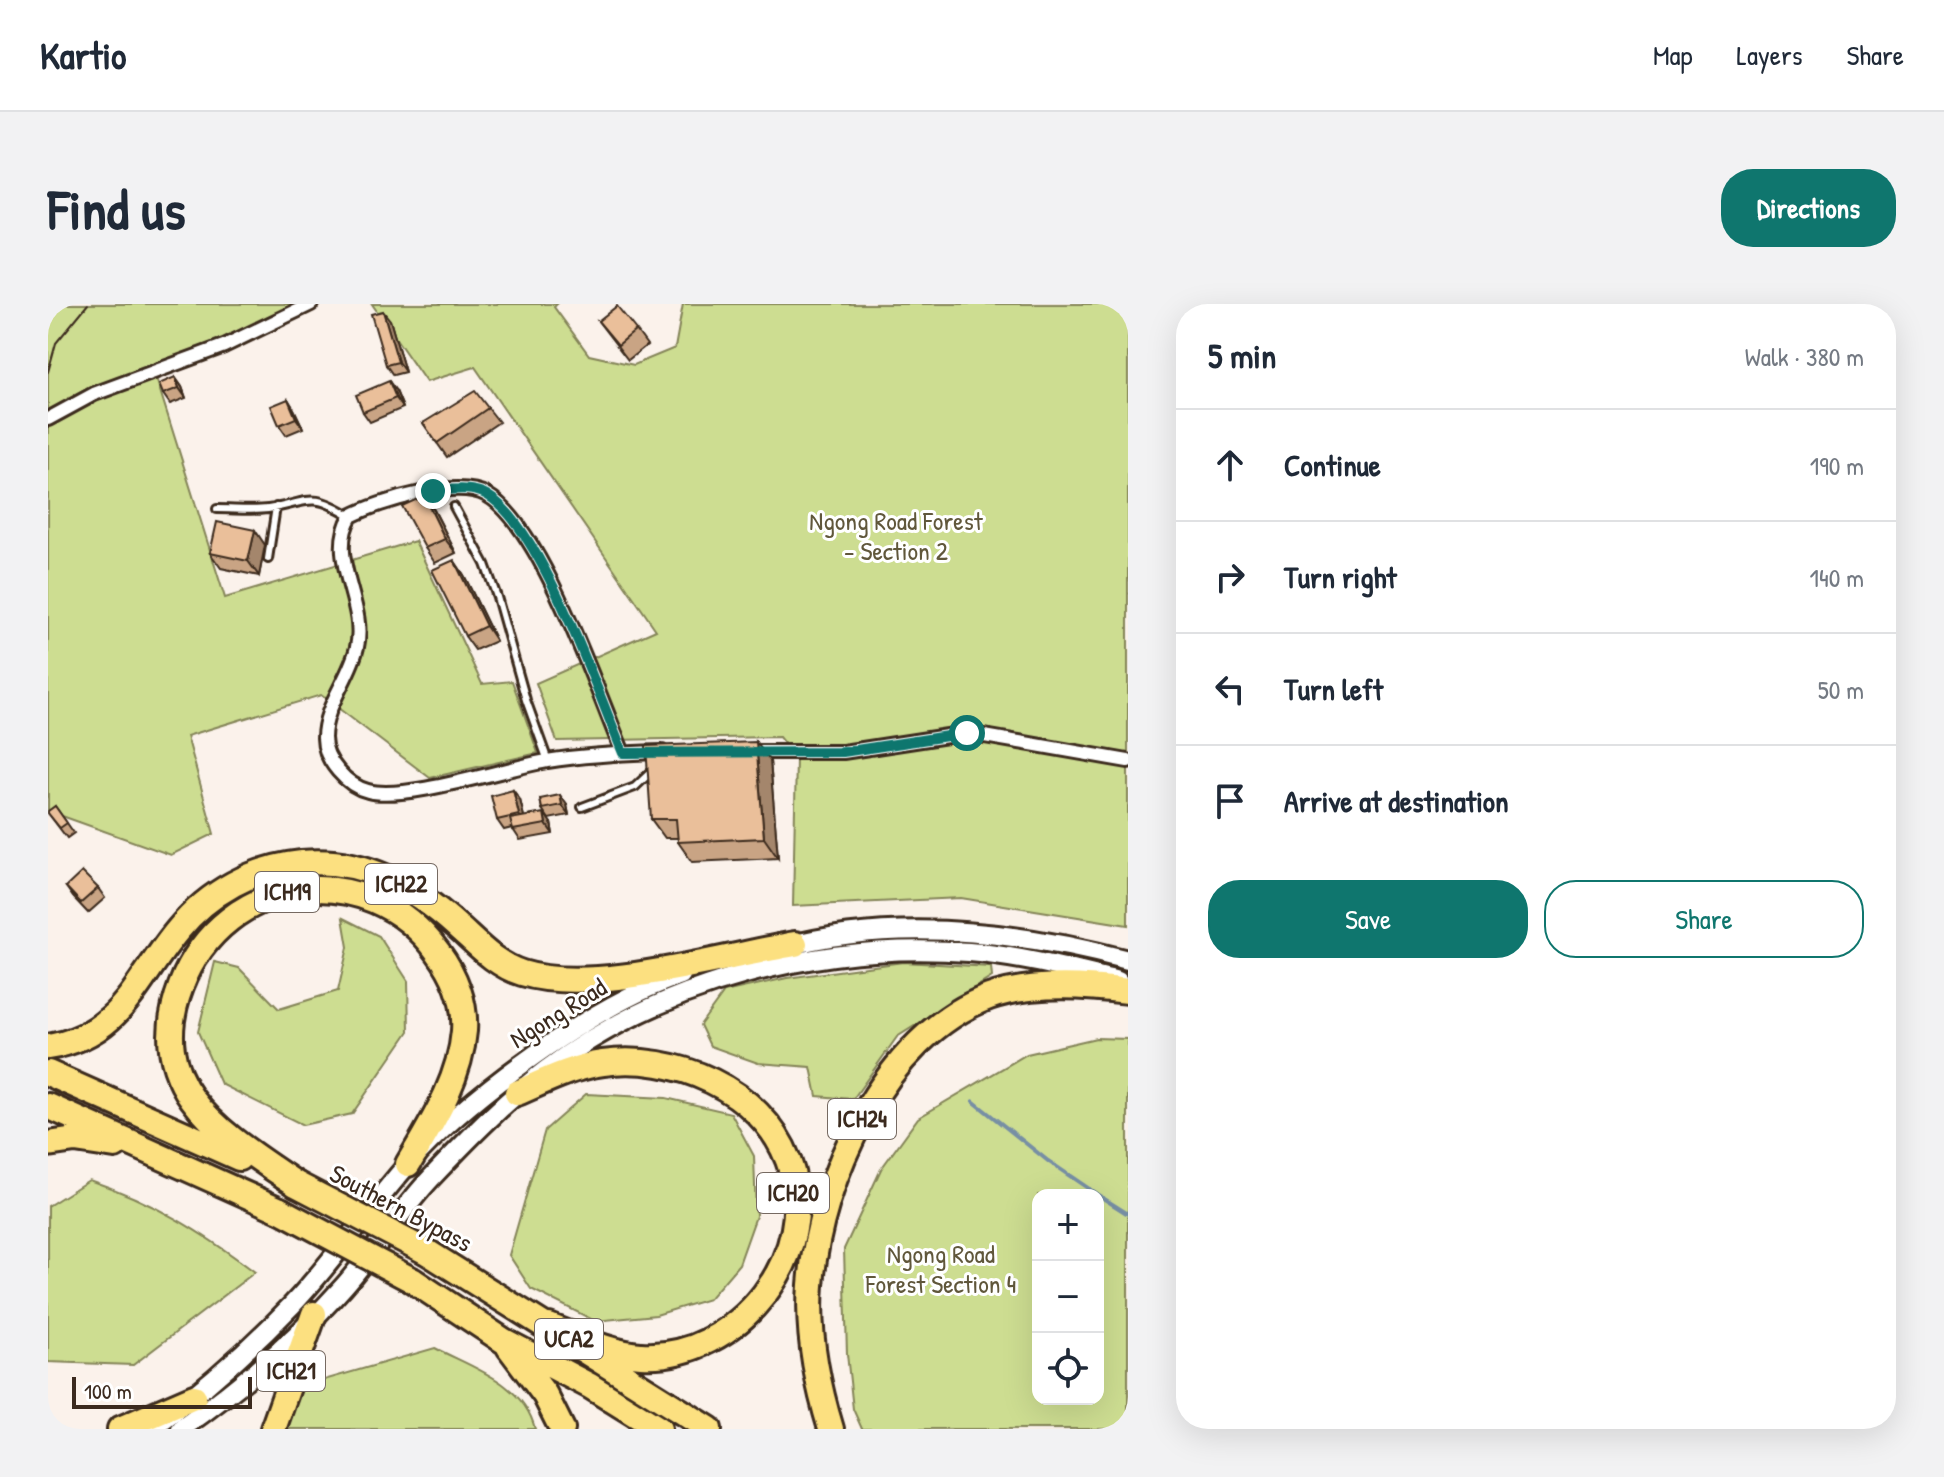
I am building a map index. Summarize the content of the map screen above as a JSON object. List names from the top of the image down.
{
  "streets": {
    "highway": [
      "ICH22",
      "ICH19",
      "ICH24",
      "ICH20",
      "Southern Bypass",
      "UCA2",
      "ICH21"
    ],
    "main road": ["Ngong Road"]
  },
  "crossings": [
    ["ICH22", "Ngong Road"],
    ["ICH19", "Ngong Road"],
    ["ICH19", "Southern Bypass"],
    ["Ngong Road", "ICH20"],
    ["Ngong Road", "ICH21"],
    ["ICH20", "Southern Bypass"]
  ],
  "parks": ["Ngong Road Forest - Section 2", "Ngong Road Forest Section 4"],
  "scale_bar": "100 m",
  "page": {
    "header": "Kartio",
    "nav": ["Map", "Layers", "Share"],
    "buttons": [
      "Directions",
      ["Save", "Share"]
    ],
    "title": "Find us",
    "heading": ["5 min", "Walk · 380 m"],
    "list": [
      ["Continue", "190 m"],
      ["Turn right", "140 m"],
      ["Turn left", "50 m"],
      "Arrive at destination"
    ],
    "map_buttons": ["+", "−"],
    "scale": "100 m"
  }
}
